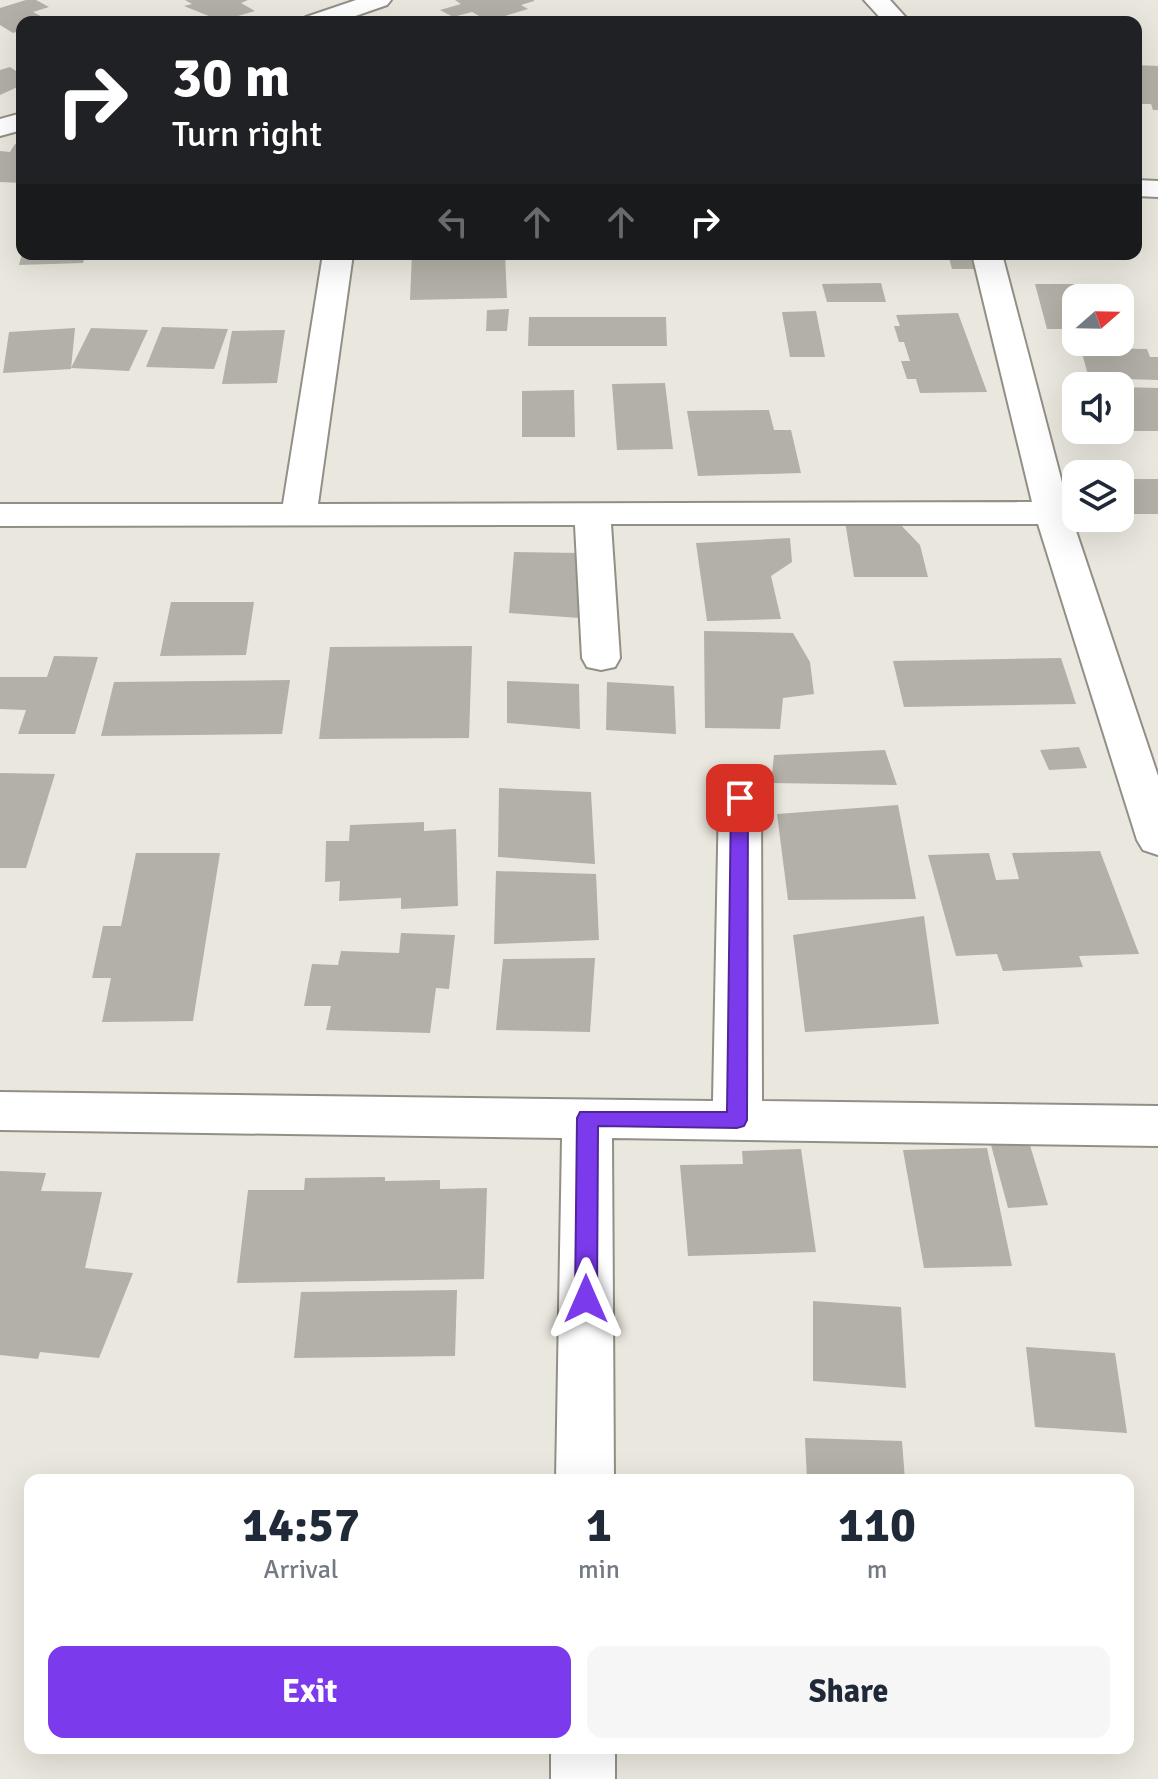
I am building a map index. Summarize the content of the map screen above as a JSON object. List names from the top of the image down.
{
  "north": "right",
  "page": {
    "turn": ["30 m", "Turn right"],
    "eta": [
      "14:57",
      "Arrival",
      "1",
      "min",
      "110",
      "m"
    ],
    "buttons": ["Exit", "Share"]
  }
}
